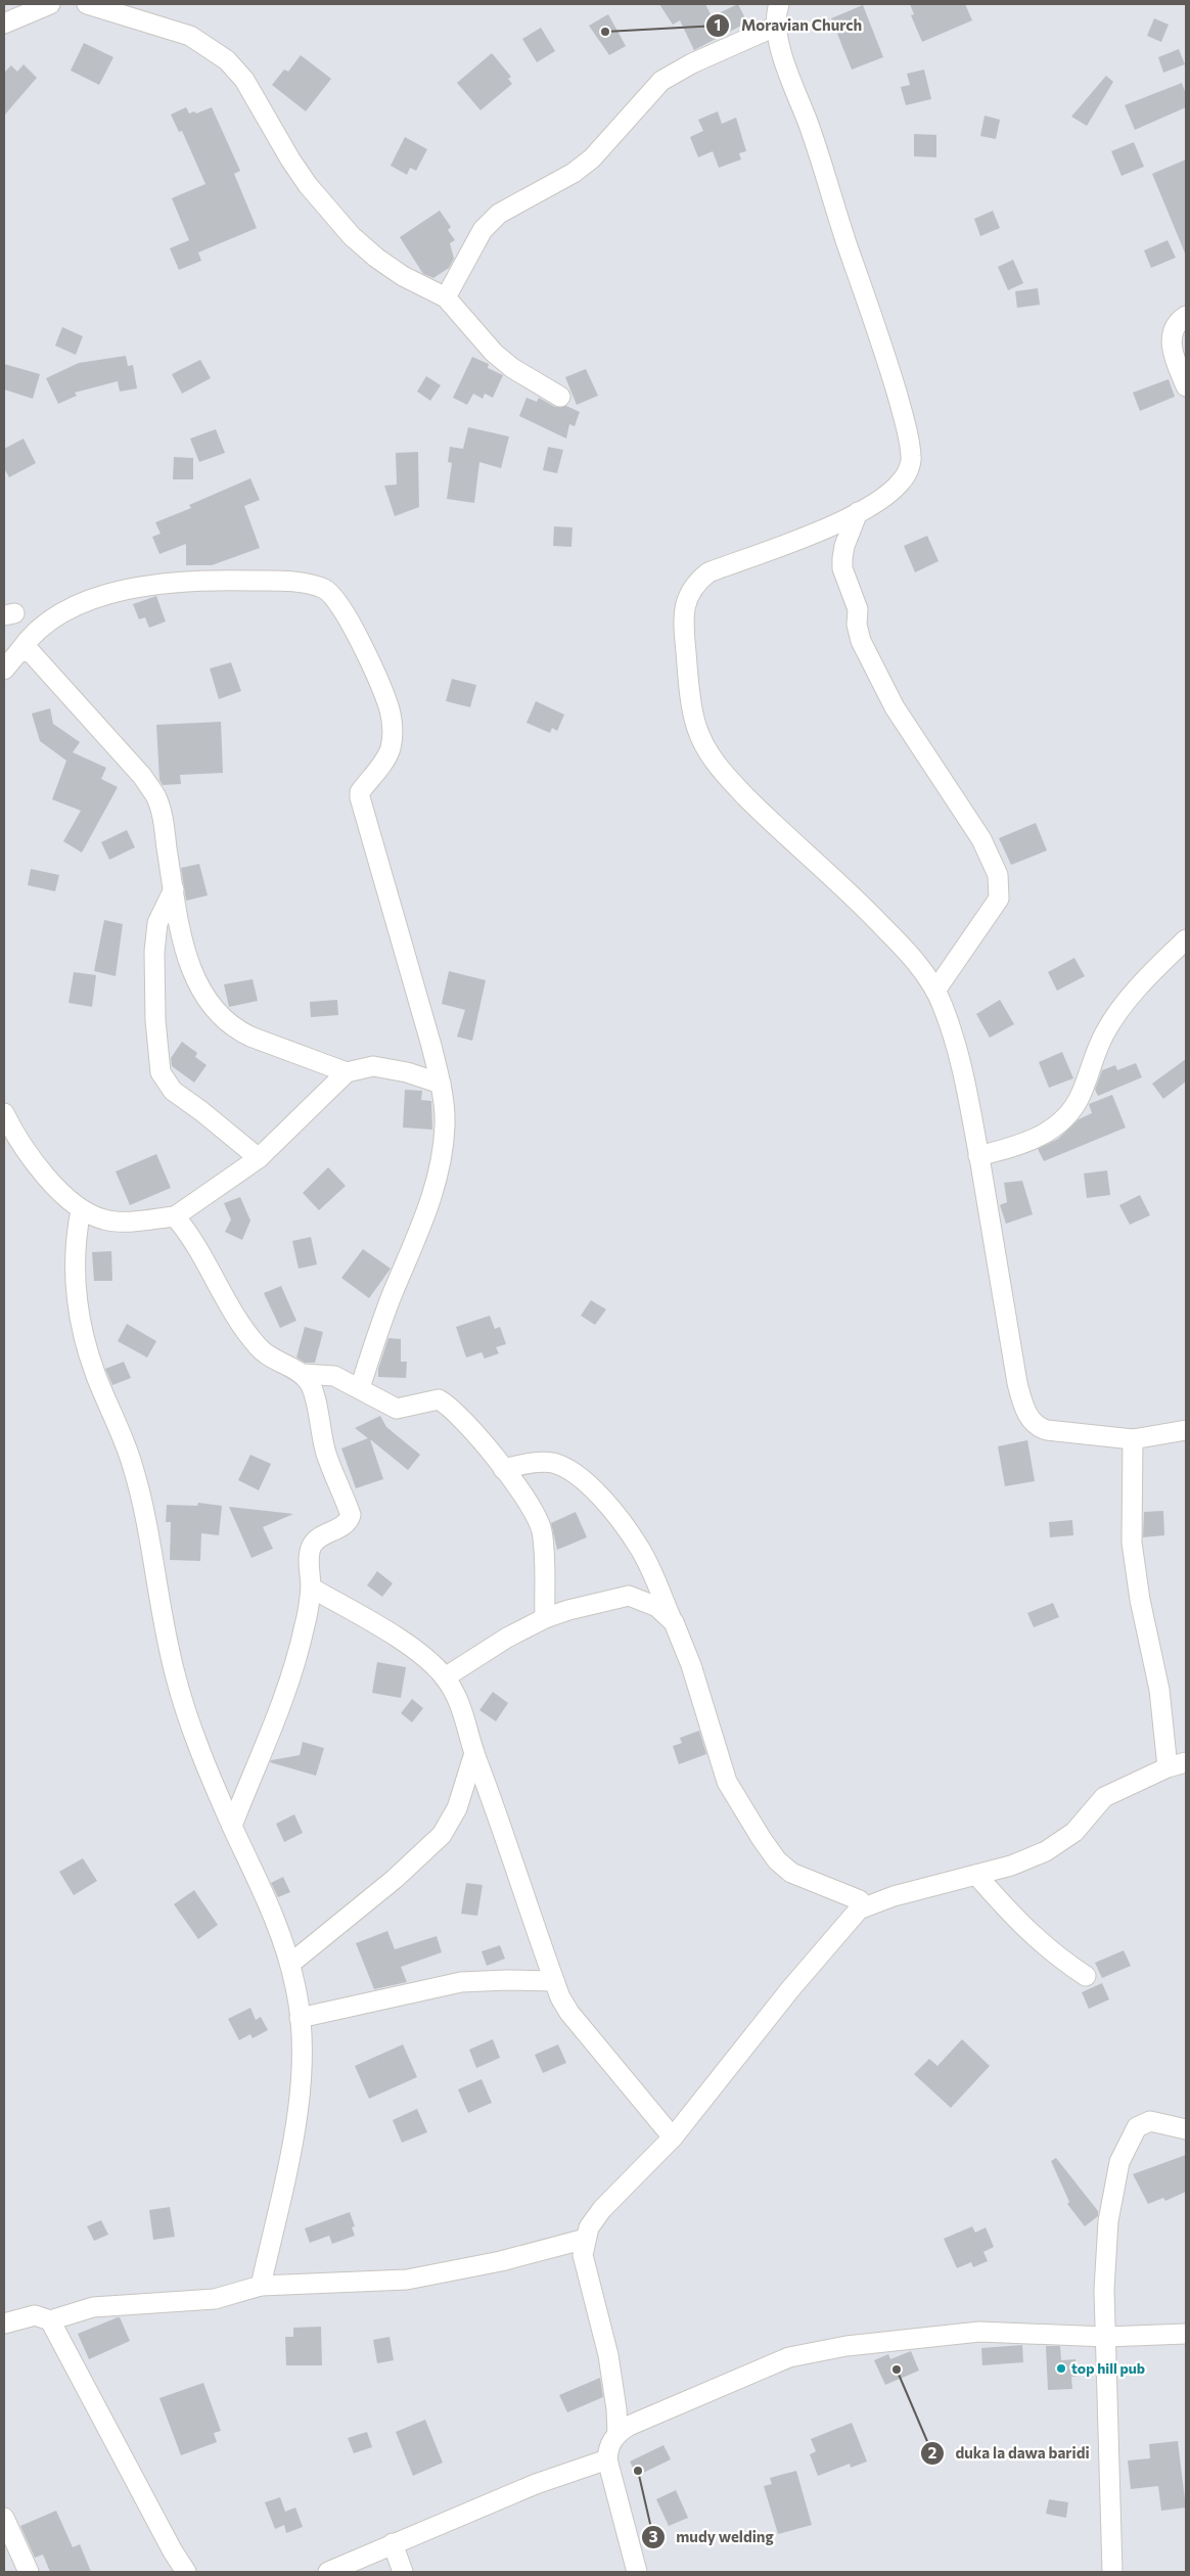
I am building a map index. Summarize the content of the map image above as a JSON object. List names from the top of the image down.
{
  "places": [
    "Moravian Church",
    "top hill pub",
    "duka la dawa baridi",
    "mudy welding"
  ]
}
